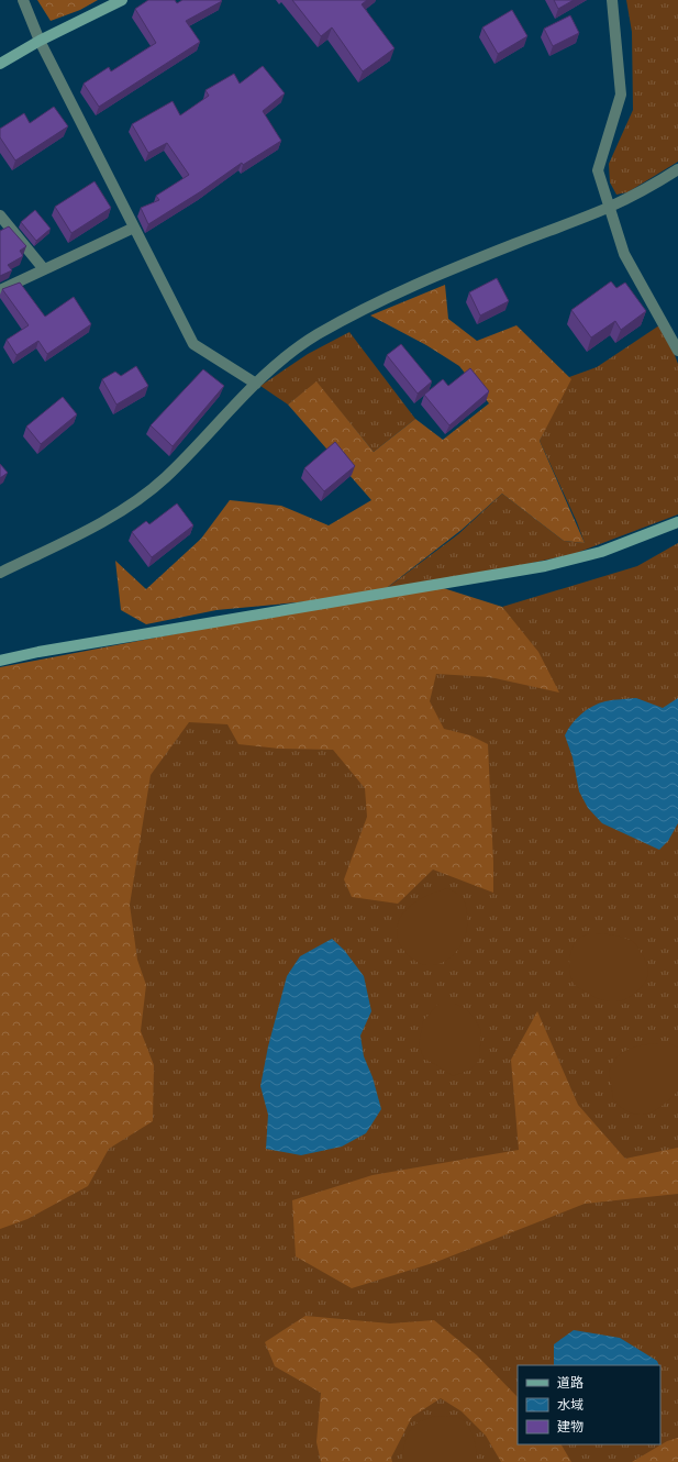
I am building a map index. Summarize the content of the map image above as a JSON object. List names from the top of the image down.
{
  "legend": ["道路", "水域", "建物"]
}
